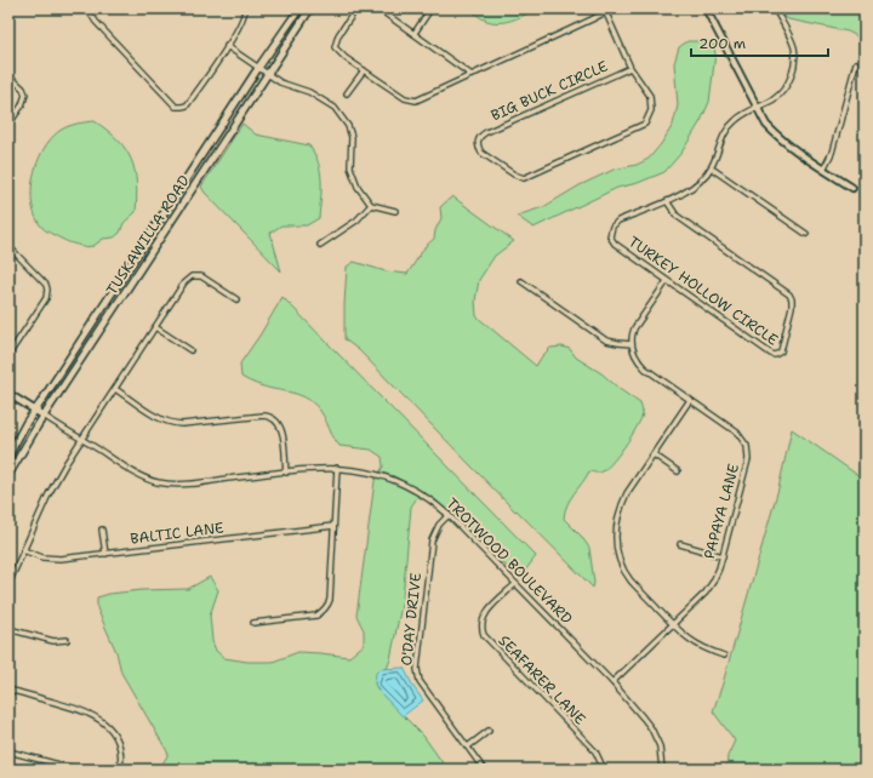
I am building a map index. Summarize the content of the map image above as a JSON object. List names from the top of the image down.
{
  "streets": {
    "main road": ["TUSKAWILLA ROAD"],
    "street": [
      "BIG BUCK CIRCLE",
      "TURKEY HOLLOW CIRCLE",
      "PAPAYA LANE",
      "BALTIC LANE",
      "TROTWOOD BOULEVARD",
      "O'DAY DRIVE",
      "SEAFARER LANE"
    ]
  },
  "crossings": [
    ["TUSKAWILLA ROAD", "TROTWOOD BOULEVARD"],
    ["PAPAYA LANE", "TROTWOOD BOULEVARD"],
    ["TROTWOOD BOULEVARD", "O'DAY DRIVE"],
    ["TROTWOOD BOULEVARD", "SEAFARER LANE"]
  ],
  "scale_bar": "200 m"
}
